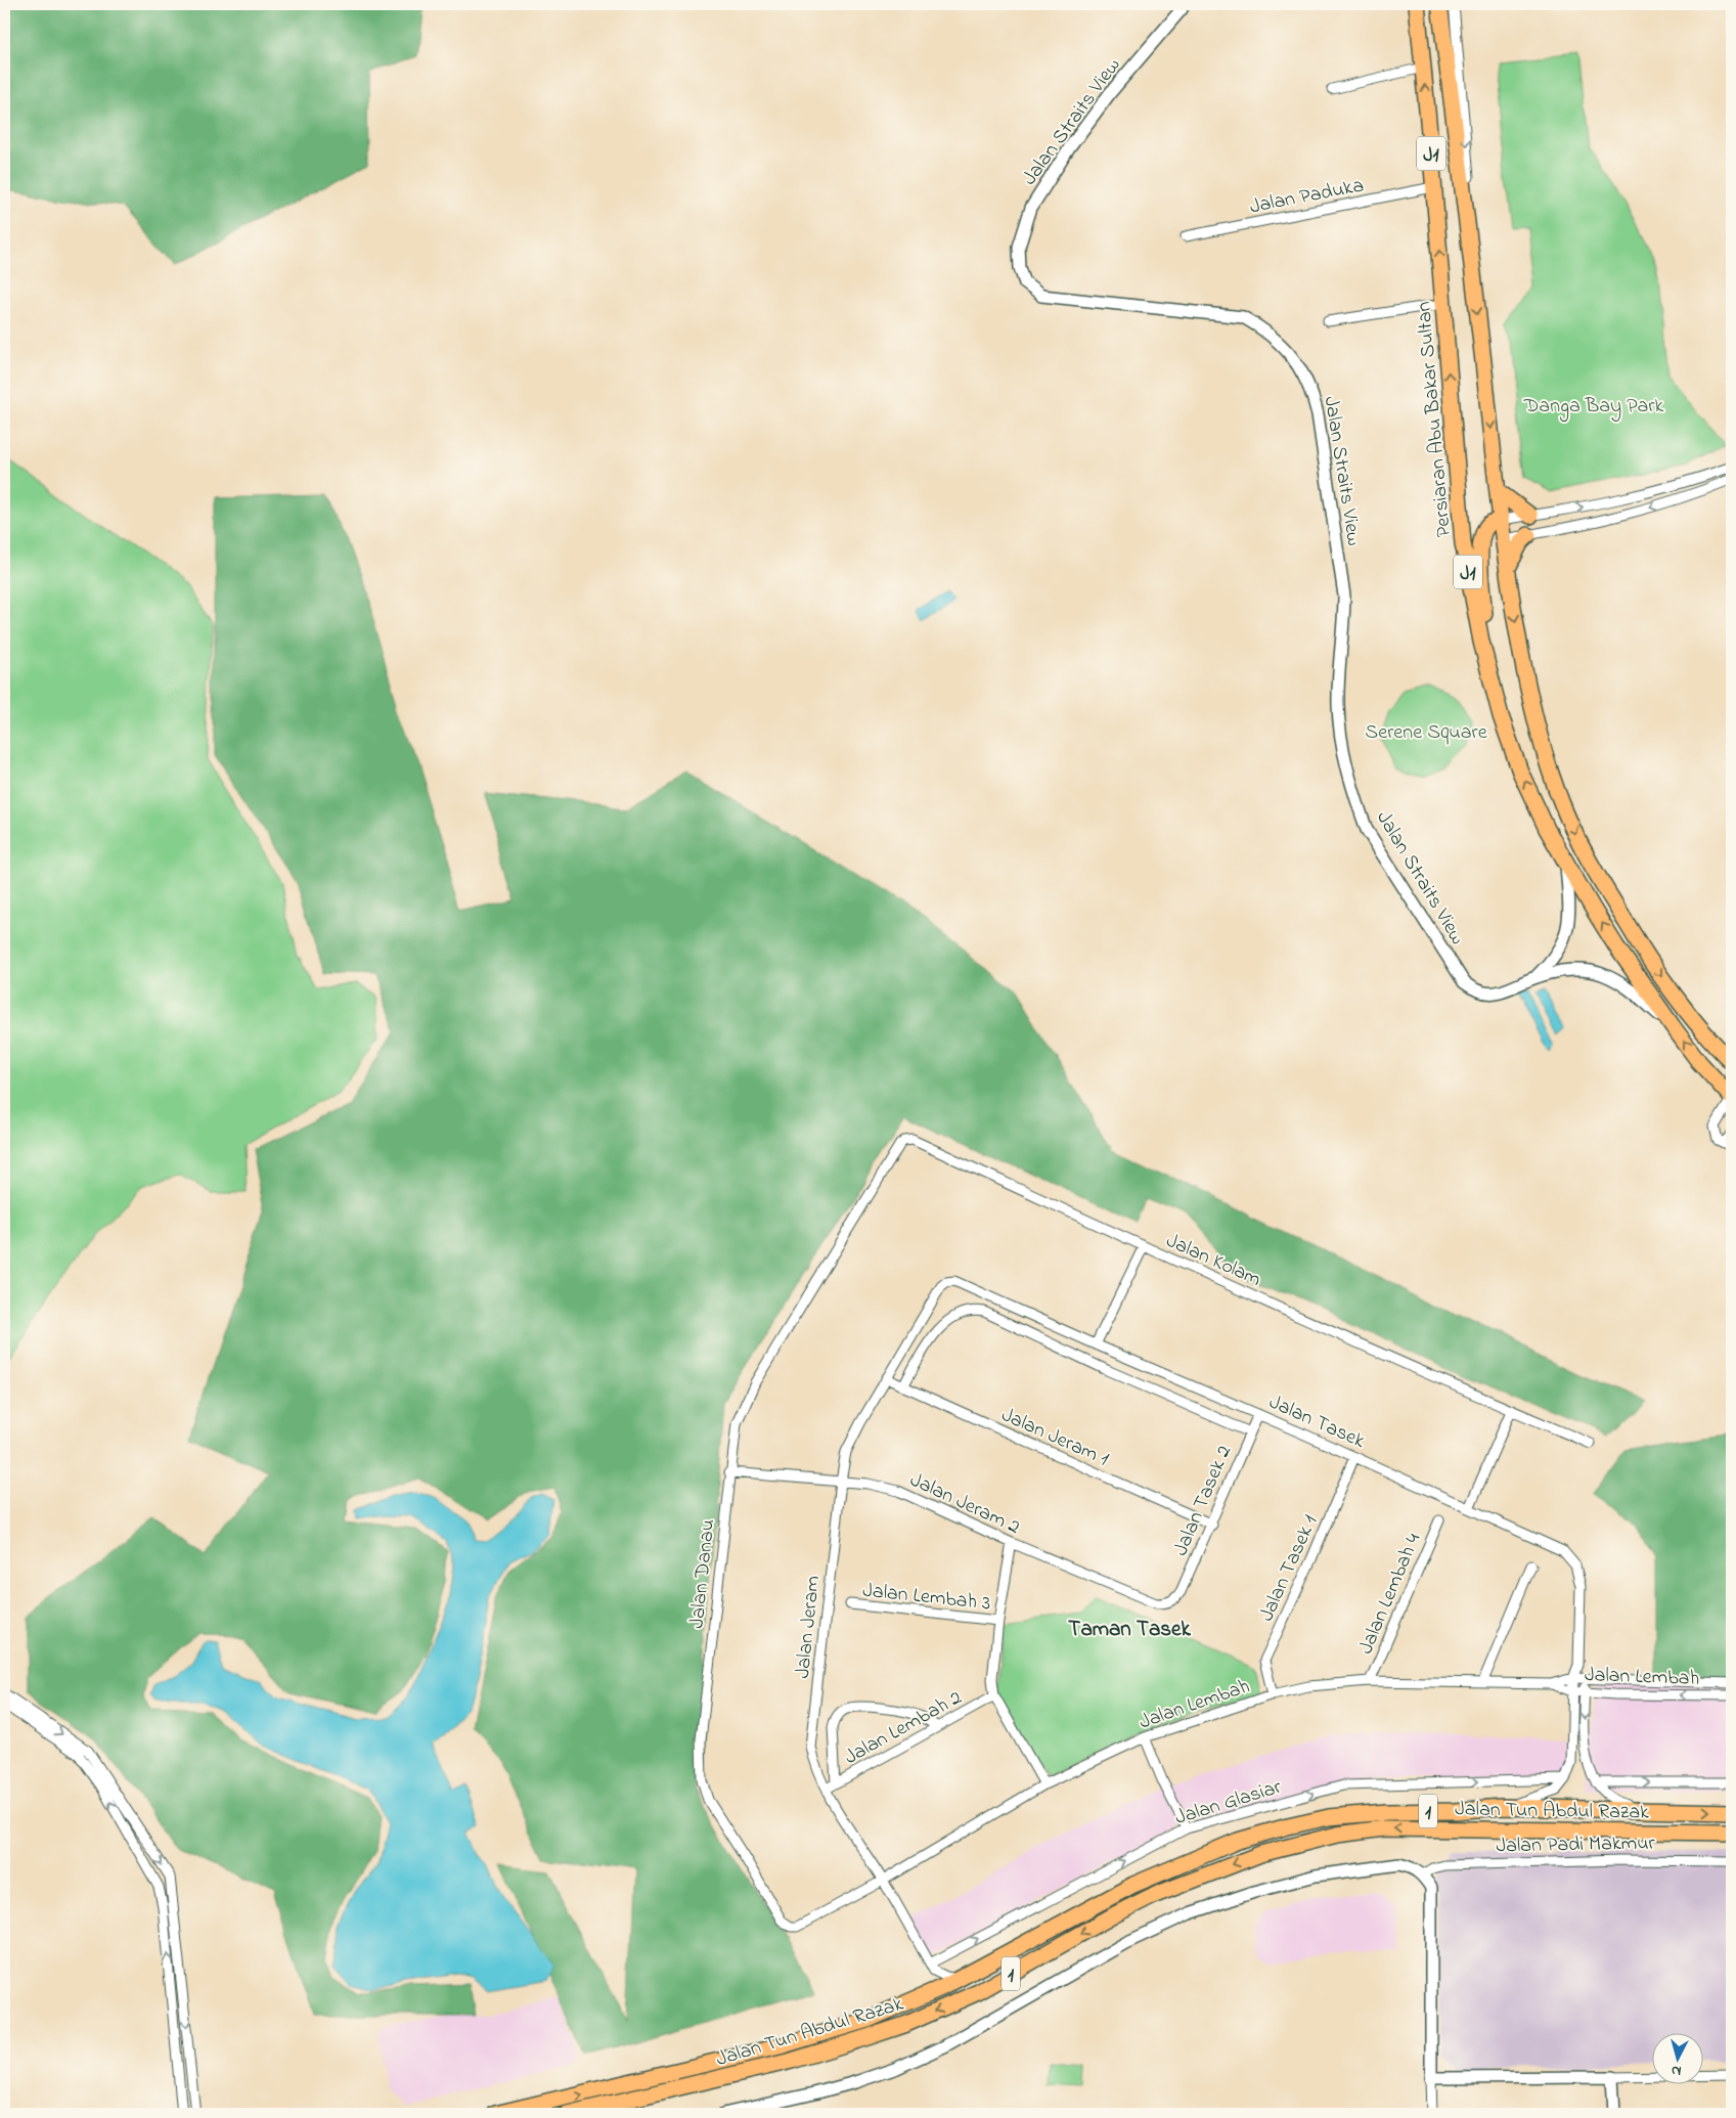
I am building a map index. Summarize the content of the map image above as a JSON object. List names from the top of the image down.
{
  "streets": {
    "highway": [
      "J1",
      "Persiaran Abu Bakar Sultan",
      "Jalan Tun Abdul Razak",
      "1"
    ],
    "street": [
      "Jalan Straits View",
      "Jalan Paduka",
      "Jalan Kolam",
      "Jalan Tasek",
      "Jalan Jeram 1",
      "Jalan Tasek 2",
      "Jalan Jeram 2",
      "Jalan Tasek 1",
      "Jalan Danau",
      "Jalan Lembah 4",
      "Jalan Lembah 3",
      "Jalan Jeram",
      "Jalan Lembah",
      "Jalan Lembah 2",
      "Jalan Glasiar",
      "Jalan Padi Makmur"
    ]
  },
  "crossings": [
    ["Jalan Straits View", "Persiaran Abu Bakar Sultan"],
    ["Jalan Paduka", "Persiaran Abu Bakar Sultan"],
    ["Jalan Kolam", "Jalan Danau"],
    ["Jalan Tasek", "Jalan Jeram 1"],
    ["Jalan Tasek", "Jalan Tasek 2"],
    ["Jalan Tasek", "Jalan Tasek 1"],
    ["Jalan Tasek", "Jalan Jeram"],
    ["Jalan Tasek", "Jalan Lembah"],
    ["Jalan Tasek", "Jalan Glasiar"],
    ["Jalan Jeram 1", "Jalan Tasek 2"],
    ["Jalan Jeram 1", "Jalan Jeram"],
    ["Jalan Tasek 2", "Jalan Jeram 2"],
    ["Jalan Jeram 2", "Jalan Danau"],
    ["Jalan Jeram 2", "Jalan Jeram"],
    ["Jalan Tasek 1", "Jalan Lembah"],
    ["Jalan Danau", "Jalan Jeram"],
    ["Jalan Danau", "Jalan Lembah"],
    ["Jalan Lembah 4", "Jalan Lembah"],
    ["Jalan Jeram", "Jalan Lembah"],
    ["Jalan Jeram", "Jalan Lembah 2"],
    ["Jalan Jeram", "Jalan Glasiar"]
  ],
  "districts": ["Taman Tasek"],
  "parks": ["Danga Bay Park", "Serene Square"],
  "north": "bottom"
}
